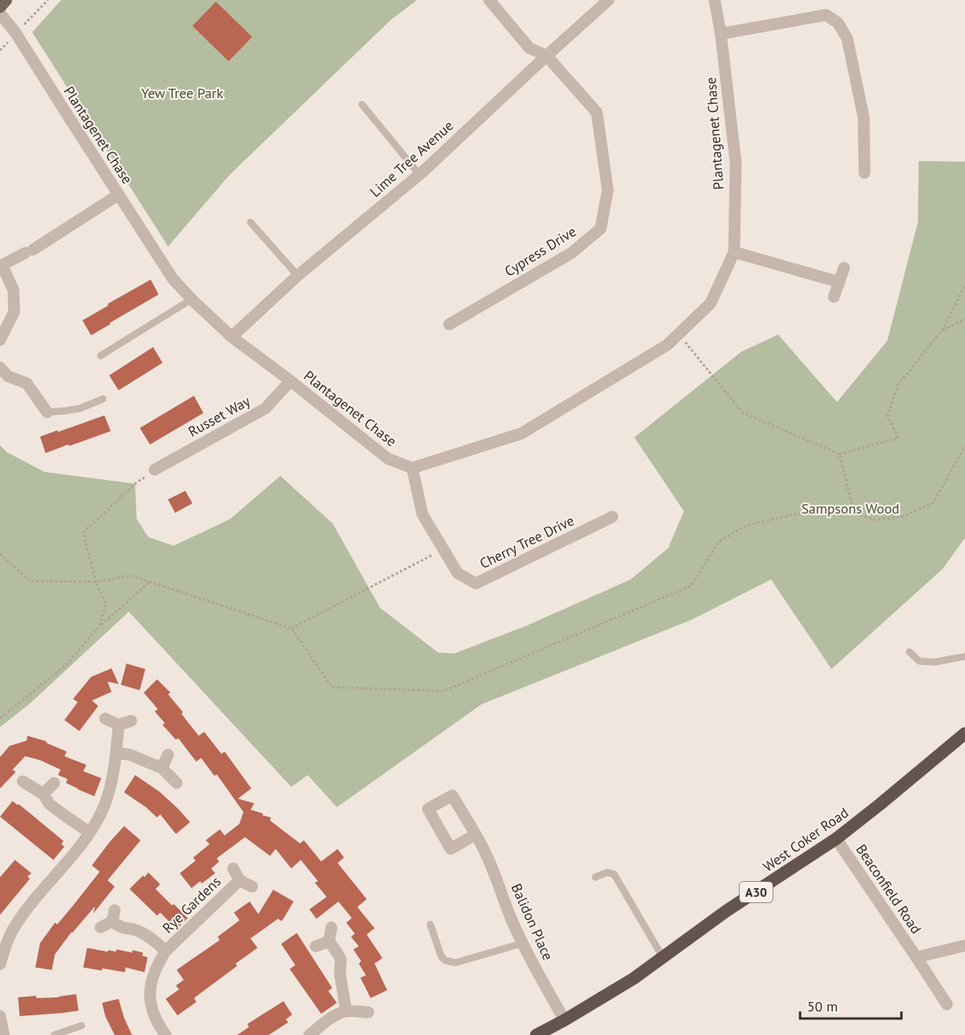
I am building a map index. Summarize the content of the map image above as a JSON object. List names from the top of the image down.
{
  "streets": {
    "highway": ["West Coker Road", "A30"],
    "street": [
      "Plantagenet Chase",
      "Lime Tree Avenue",
      "Cypress Drive",
      "Russet Way",
      "Cherry Tree Drive",
      "Beaconfield Road",
      "Rye Gardens",
      "Balidon Place"
    ]
  },
  "crossings": [
    ["Plantagenet Chase", "Lime Tree Avenue"],
    ["Plantagenet Chase", "Russet Way"],
    ["Plantagenet Chase", "Cherry Tree Drive"],
    ["Lime Tree Avenue", "Cypress Drive"],
    ["West Coker Road", "Beaconfield Road"],
    ["West Coker Road", "Balidon Place"]
  ],
  "parks": ["Yew Tree Park", "Sampsons Wood"],
  "scale_bar": "50 m"
}
